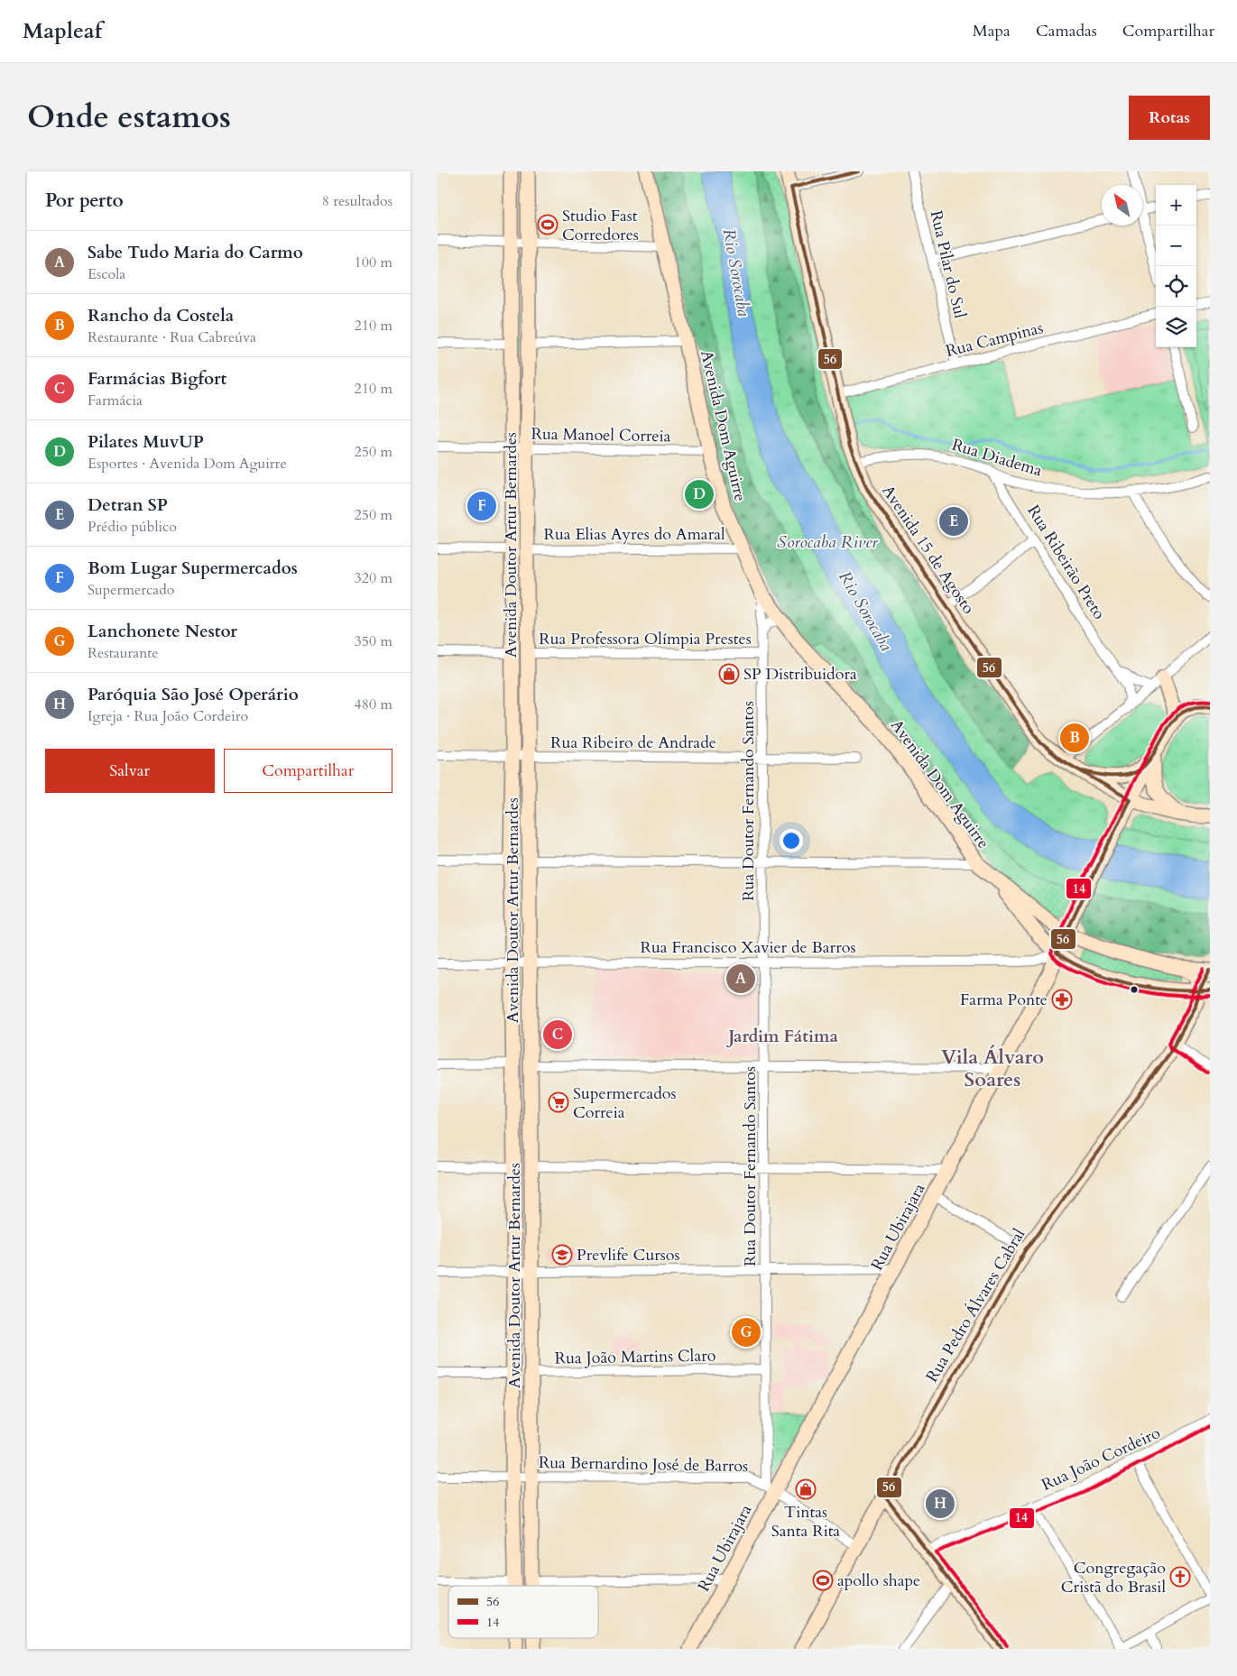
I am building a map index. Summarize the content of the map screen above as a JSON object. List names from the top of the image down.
{
  "streets": {
    "main road": [
      "Avenida Dom Aguirre",
      "Avenida Doutor Artur Bernardes",
      "Avenida 15 de Agosto",
      "Rua Ubirajara",
      "Rua Pedro Álvares Cabral"
    ],
    "street": [
      "Rua Pilar do Sul",
      "Rua Campinas",
      "Rua Manoel Correia",
      "Rua Diadema",
      "Rua Elias Ayres do Amaral",
      "Rua Ribeirão Preto",
      "Rua Professora Olímpia Prestes",
      "Rua Ribeiro de Andrade",
      "Rua Doutor Fernando Santos",
      "Rua Francisco Xavier de Barros",
      "Rua João Martins Claro",
      "Rua João Cordeiro",
      "Rua Bernardino José de Barros"
    ]
  },
  "crossings": [
    ["Rua Pilar do Sul", "Rua Campinas"],
    ["Rua Campinas", "Avenida 15 de Agosto"],
    ["Avenida Dom Aguirre", "Rua Manoel Correia"],
    ["Avenida Dom Aguirre", "Rua Elias Ayres do Amaral"],
    ["Avenida Dom Aguirre", "Rua Doutor Fernando Santos"],
    ["Avenida Dom Aguirre", "Rua Francisco Xavier de Barros"],
    ["Avenida Dom Aguirre", "Rua Ubirajara"],
    ["Avenida Dom Aguirre", "Rua Pedro Álvares Cabral"],
    ["Rua Manoel Correia", "Avenida Doutor Artur Bernardes"],
    ["Rua Diadema", "Avenida 15 de Agosto"],
    ["Rua Diadema", "Rua Ribeirão Preto"],
    ["Rua Elias Ayres do Amaral", "Avenida Doutor Artur Bernardes"],
    ["Avenida Doutor Artur Bernardes", "Rua Professora Olímpia Prestes"],
    ["Avenida Doutor Artur Bernardes", "Rua Ribeiro de Andrade"],
    ["Avenida Doutor Artur Bernardes", "Rua Francisco Xavier de Barros"],
    ["Avenida Doutor Artur Bernardes", "Rua João Martins Claro"],
    ["Avenida Doutor Artur Bernardes", "Rua Bernardino José de Barros"],
    ["Avenida 15 de Agosto", "Rua Ubirajara"],
    ["Rua Professora Olímpia Prestes", "Rua Doutor Fernando Santos"],
    ["Rua Ribeiro de Andrade", "Rua Doutor Fernando Santos"],
    ["Rua Doutor Fernando Santos", "Rua Francisco Xavier de Barros"],
    ["Rua Doutor Fernando Santos", "Rua Ubirajara"],
    ["Rua Doutor Fernando Santos", "Rua João Martins Claro"],
    ["Rua Doutor Fernando Santos", "Rua Bernardino José de Barros"],
    ["Rua Francisco Xavier de Barros", "Rua Ubirajara"],
    ["Rua Ubirajara", "Rua Bernardino José de Barros"],
    ["Rua Pedro Álvares Cabral", "Rua Bernardino José de Barros"]
  ],
  "districts": ["Jardim Fátima", "Vila Álvaro Soares"],
  "water": ["Rio Sorocaba", "Sorocaba River"],
  "places": {
    "sports": ["Studio Fast Corredores", "apollo shape"],
    "shop": ["SP Distribuidora", "Tintas Santa Rita"],
    "pharmacy": ["Farma Ponte"],
    "supermarket": ["Supermercados Correia"],
    "school or university": ["Prevlife Cursos"],
    "church": ["Congregação Cristã do Brasil"]
  },
  "lines": ["transit line 56", "transit line 14"],
  "legend": ["56", "14"],
  "north": "top left",
  "page": {
    "header": "Mapleaf",
    "nav": ["Mapa", "Camadas", "Compartilhar"],
    "title": "Onde estamos",
    "buttons": [
      "Rotas",
      ["Salvar", "Compartilhar"]
    ],
    "heading": ["Por perto", "8 resultados"],
    "map_buttons": ["+", "−"],
    "list": [
      {
        "mark": "A",
        "name": "Sabe Tudo Maria do Carmo",
        "note": "Escola",
        "value": "100 m"
      },
      {
        "mark": "B",
        "name": "Rancho da Costela",
        "note": "Restaurante · Rua Cabreúva",
        "value": "210 m"
      },
      {
        "mark": "C",
        "name": "Farmácias Bigfort",
        "note": "Farmácia",
        "value": "210 m"
      },
      {
        "mark": "D",
        "name": "Pilates MuvUP",
        "note": "Esportes · Avenida Dom Aguirre",
        "value": "250 m"
      },
      {
        "mark": "E",
        "name": "Detran SP",
        "note": "Prédio público",
        "value": "250 m"
      },
      {
        "mark": "F",
        "name": "Bom Lugar Supermercados",
        "note": "Supermercado",
        "value": "320 m"
      },
      {
        "mark": "G",
        "name": "Lanchonete Nestor",
        "note": "Restaurante",
        "value": "350 m"
      },
      {
        "mark": "H",
        "name": "Paróquia São José Operário",
        "note": "Igreja · Rua João Cordeiro",
        "value": "480 m"
      }
    ],
    "pins": [
      "D",
      "F",
      "E",
      "B",
      "A",
      "C",
      "G",
      "H"
    ]
  }
}
